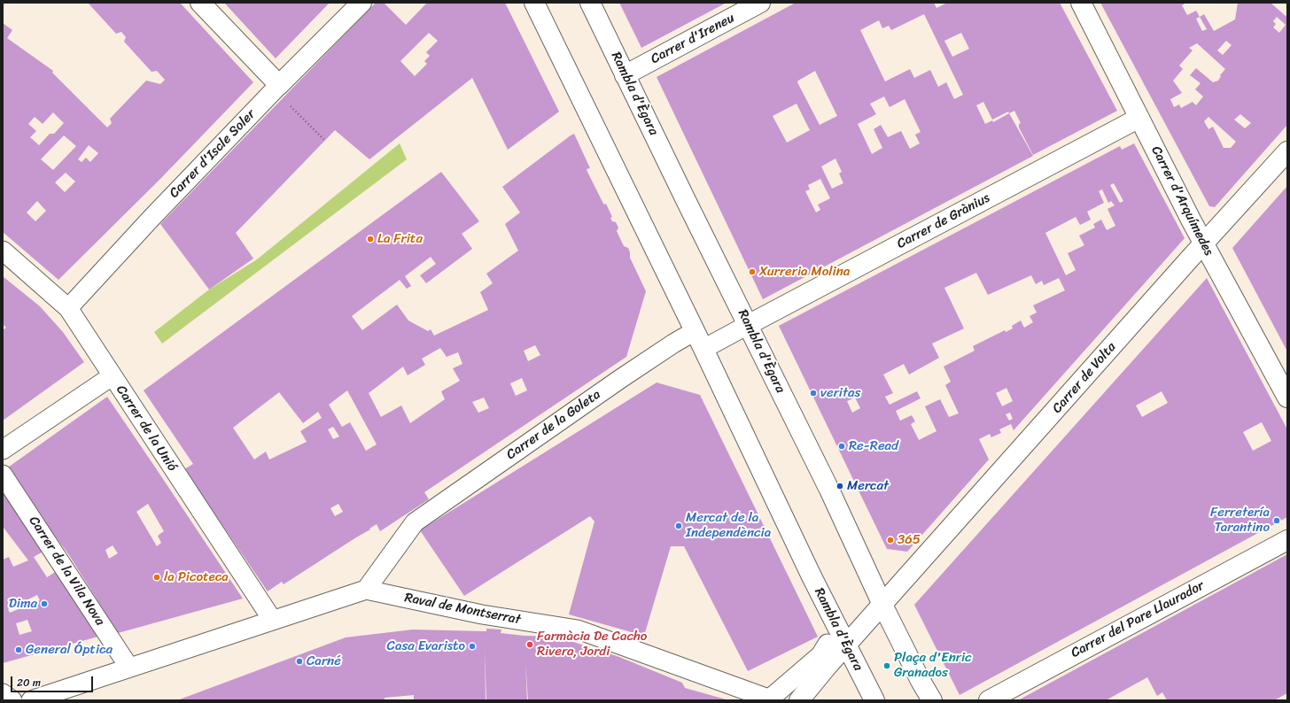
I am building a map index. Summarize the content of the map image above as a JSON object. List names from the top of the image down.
{
  "streets": {
    "street": [
      "Carrer d'Ireneu",
      "Rambla d'Ègara",
      "Carrer d'Iscle Soler",
      "Carrer d'Arquímedes",
      "Carrer de Grànius",
      "Carrer de Volta",
      "Carrer de la Goleta",
      "Carrer de la Unió",
      "Carrer de la Vila Nova",
      "Raval de Montserrat",
      "Carrer del Pare Llaurador"
    ]
  },
  "crossings": [
    ["Carrer d'Ireneu", "Rambla d'Ègara"],
    ["Rambla d'Ègara", "Carrer de Grànius"],
    ["Rambla d'Ègara", "Carrer de Volta"],
    ["Rambla d'Ègara", "Carrer de la Goleta"],
    ["Carrer d'Iscle Soler", "Carrer de la Unió"],
    ["Carrer d'Arquímedes", "Carrer de Grànius"],
    ["Carrer d'Arquímedes", "Carrer de Volta"],
    ["Carrer de la Goleta", "Raval de Montserrat"]
  ],
  "places": [
    "La Frita",
    "Xurreria Molina",
    "veritas",
    "Re-Read",
    "Mercat",
    "Ferretería Tarantino",
    "Mercat de la Independència",
    "365",
    "la Picoteca",
    "Dima",
    "Farmàcia De Cacho Rivera, Jordi",
    "Casa Evaristo",
    "General Óptica",
    "Carné",
    "Plaça d'Enric Granados"
  ],
  "scale_bar": "20 m"
}
